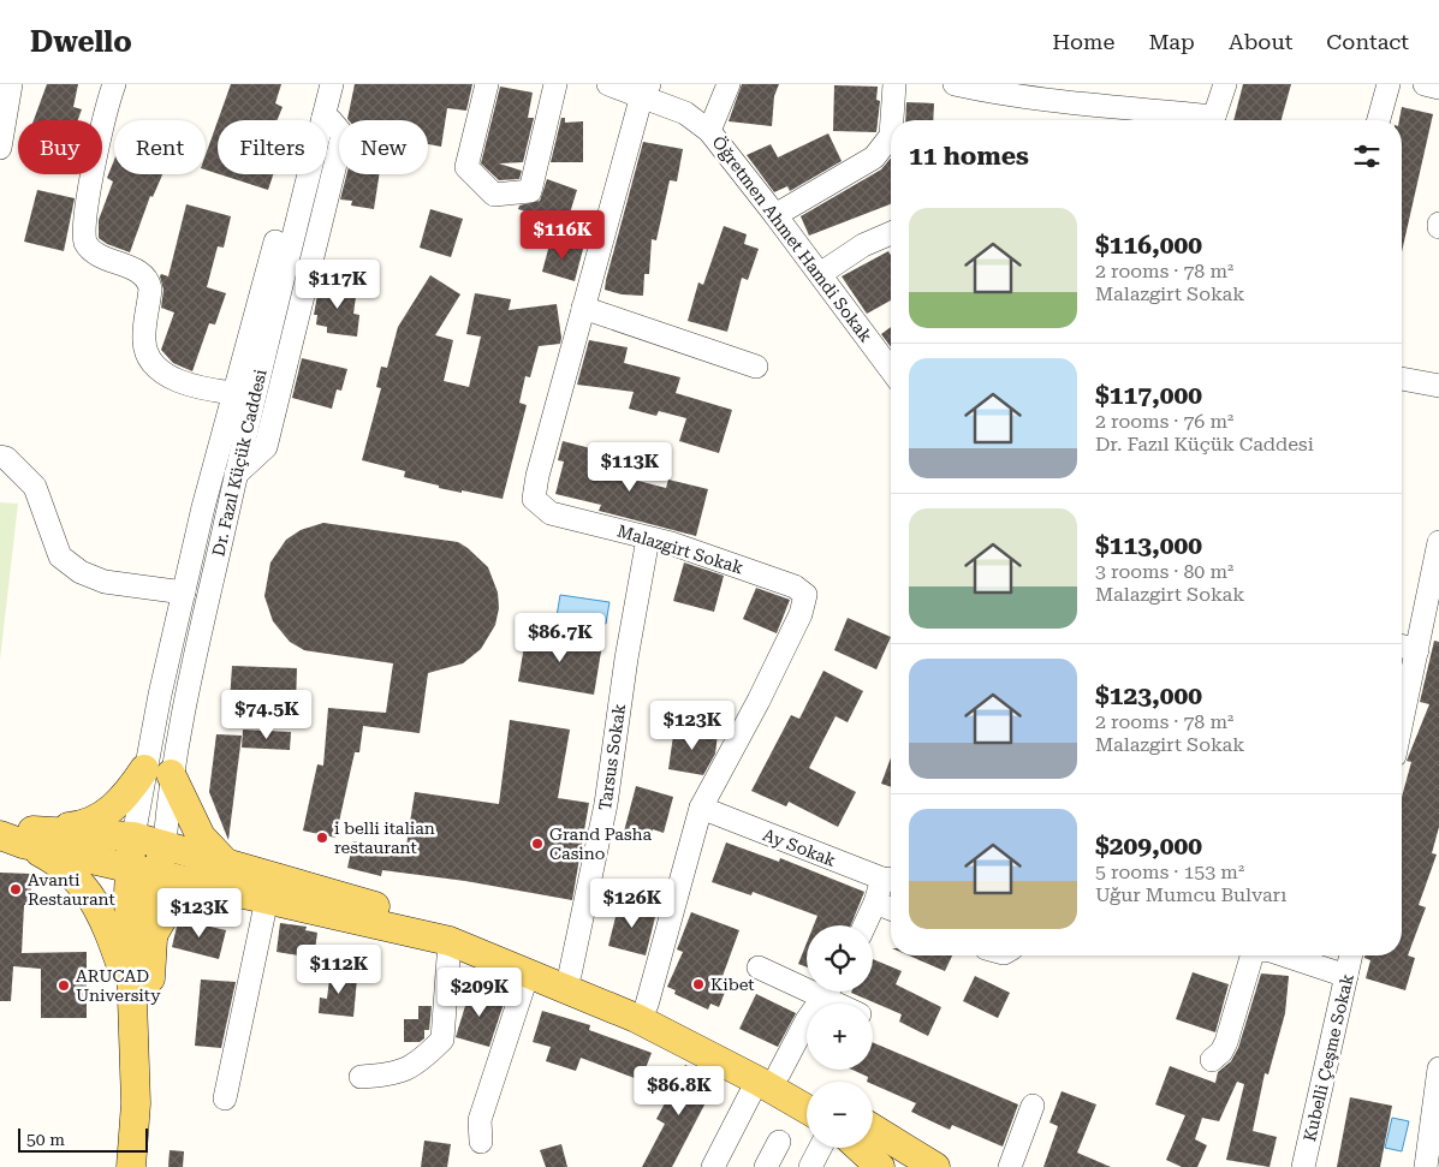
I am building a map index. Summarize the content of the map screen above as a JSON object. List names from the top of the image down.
{
  "streets": {
    "street": [
      "Öğretmen Ahmet Hamdi Sokak",
      "Dr. Fazıl Küçük Caddesi",
      "Malazgirt Sokak",
      "Tarsus Sokak",
      "Ay Sokak",
      "Kubelli Çeşme Sokak"
    ]
  },
  "crossings": [
    ["Öğretmen Ahmet Hamdi Sokak", "Malazgirt Sokak"],
    ["Malazgirt Sokak", "Tarsus Sokak"],
    ["Malazgirt Sokak", "Ay Sokak"]
  ],
  "places": [
    "i belli italian restaurant",
    "Grand Pasha Casino",
    "Avanti Restaurant",
    "Kibet",
    "ARUCAD University"
  ],
  "scale_bar": "50 m",
  "page": {
    "header": "Dwello",
    "nav": [
      "Home",
      "Map",
      "About",
      "Contact"
    ],
    "chip": [
      "Buy",
      "Rent",
      "Filters",
      "New"
    ],
    "heading": "11 homes",
    "list": [
      {
        "name": "$116,000",
        "note": "2 rooms · 78 m² · Malazgirt Sokak"
      },
      {
        "name": "$117,000",
        "note": "2 rooms · 76 m² · Dr. Fazıl Küçük Caddesi"
      },
      {
        "name": "$113,000",
        "note": "3 rooms · 80 m² · Malazgirt Sokak"
      },
      {
        "name": "$123,000",
        "note": "2 rooms · 78 m² · Malazgirt Sokak"
      },
      {
        "name": "$209,000",
        "note": "5 rooms · 153 m² · Uğur Mumcu Bulvarı"
      }
    ],
    "price": [
      "$116K",
      "$117K",
      "$113K",
      "$86.7K",
      "$74.5K",
      "$123K",
      "$126K",
      "$123K",
      "$112K",
      "$209K",
      "$86.8K"
    ],
    "map_buttons": ["+", "−"],
    "scale": "50 m"
  }
}
